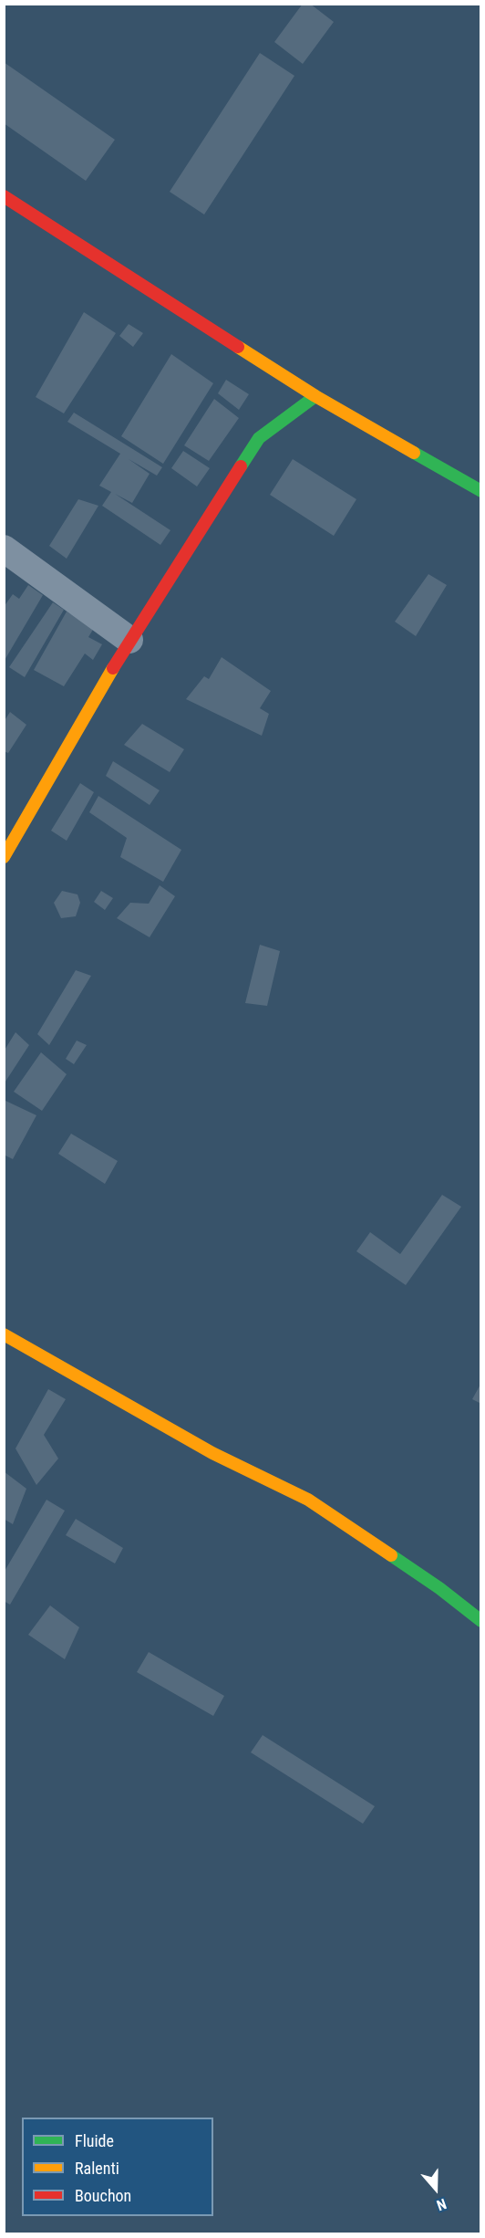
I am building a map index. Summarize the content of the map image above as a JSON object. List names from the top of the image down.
{
  "legend": ["Fluide", "Ralenti", "Bouchon"],
  "north": "bottom"
}
